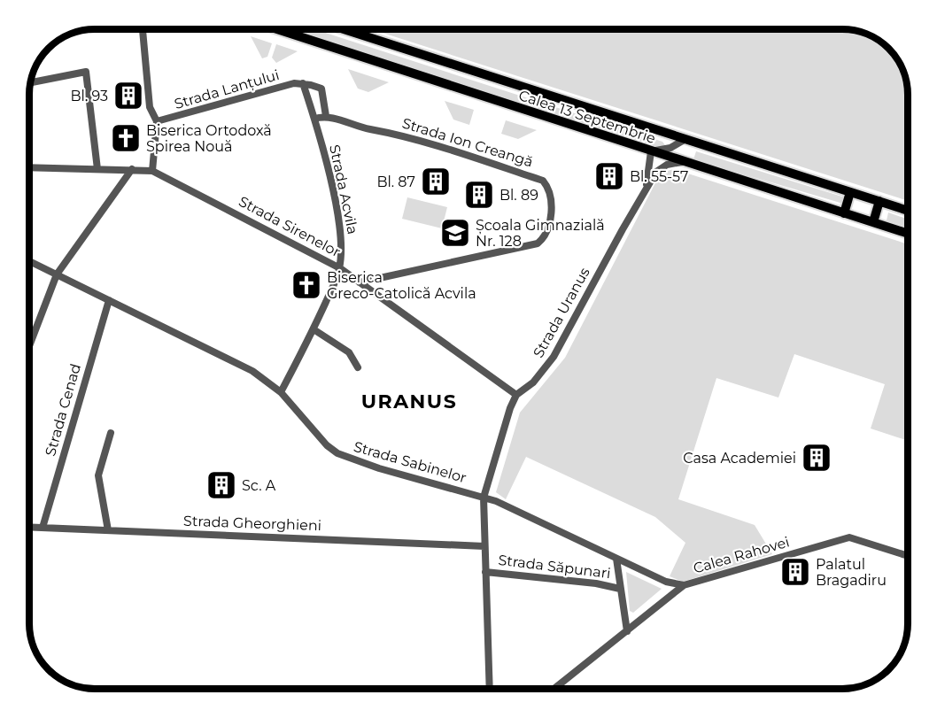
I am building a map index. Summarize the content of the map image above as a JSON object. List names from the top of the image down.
{
  "streets": {
    "main road": ["Calea 13 Septembrie"],
    "street": [
      "Strada Lanțului",
      "Strada Ion Creangă",
      "Strada Acvila",
      "Strada Sirenelor",
      "Strada Uranus",
      "Strada Cenad",
      "Strada Sabinelor",
      "Strada Gheorghieni",
      "Calea Rahovei",
      "Strada Săpunari"
    ]
  },
  "crossings": [
    ["Strada Lanțului", "Strada Acvila"],
    ["Calea 13 Septembrie", "Strada Uranus"],
    ["Strada Ion Creangă", "Strada Sirenelor"],
    ["Strada Acvila", "Strada Sirenelor"],
    ["Strada Acvila", "Strada Sabinelor"],
    ["Strada Sirenelor", "Strada Uranus"],
    ["Strada Uranus", "Strada Sabinelor"],
    ["Strada Uranus", "Strada Gheorghieni"],
    ["Strada Uranus", "Strada Săpunari"],
    ["Strada Cenad", "Strada Sabinelor"],
    ["Strada Cenad", "Strada Gheorghieni"],
    ["Strada Sabinelor", "Calea Rahovei"]
  ],
  "districts": ["URANUS"],
  "places": {
    "building": [
      "Bl. 93",
      "Bl. 55-57",
      "Bl. 87",
      "Bl. 89",
      "Casa Academiei",
      "Sc. A",
      "Palatul Bragadiru"
    ],
    "church": ["Biserica Ortodoxă Spirea Nouă", "Biserica Greco-Catolică Acvila"],
    "school or university": ["Școala Gimnazială Nr. 128"]
  }
}
